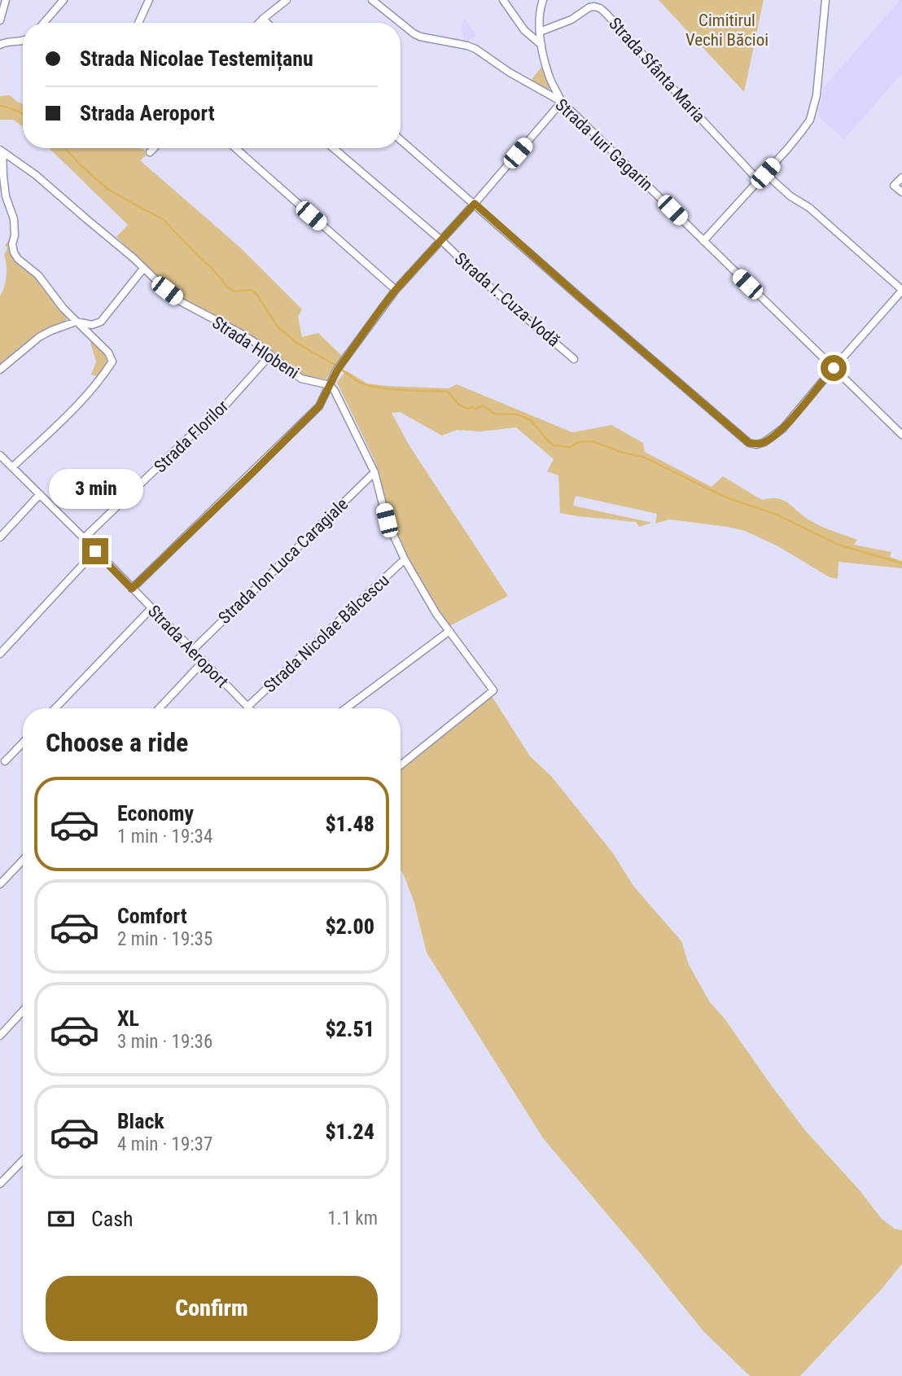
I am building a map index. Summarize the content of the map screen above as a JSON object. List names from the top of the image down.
{
  "streets": {
    "street": [
      "Strada Sfânta Maria",
      "Strada Iuri Gagarin",
      "Strada I. Cuza-Vodă",
      "Strada Hlobeni",
      "Strada Florilor",
      "Strada Ion Luca Caragiale",
      "Strada Nicolae Bălcescu",
      "Strada Aeroport"
    ]
  },
  "crossings": [
    ["Strada Hlobeni", "Strada Florilor"],
    ["Strada Florilor", "Strada Aeroport"],
    ["Strada Ion Luca Caragiale", "Strada Aeroport"],
    ["Strada Nicolae Bălcescu", "Strada Aeroport"]
  ],
  "parks": ["Cimitirul Vechi Băcioi"],
  "page": {
    "banner": ["Strada Nicolae Testemițanu", "Strada Aeroport"],
    "bubble": "3 min",
    "heading": "Choose a ride",
    "list": [
      {
        "name": "Economy",
        "note": "1 min · 19:34",
        "value": "$1.48"
      },
      {
        "name": "Comfort",
        "note": "2 min · 19:35",
        "value": "$2.00"
      },
      {
        "name": "XL",
        "note": "3 min · 19:36",
        "value": "$2.51"
      },
      {
        "name": "Black",
        "note": "4 min · 19:37",
        "value": "$1.24"
      }
    ],
    "pay": ["Cash", "1.1 km"],
    "buttons": "Confirm"
  }
}
